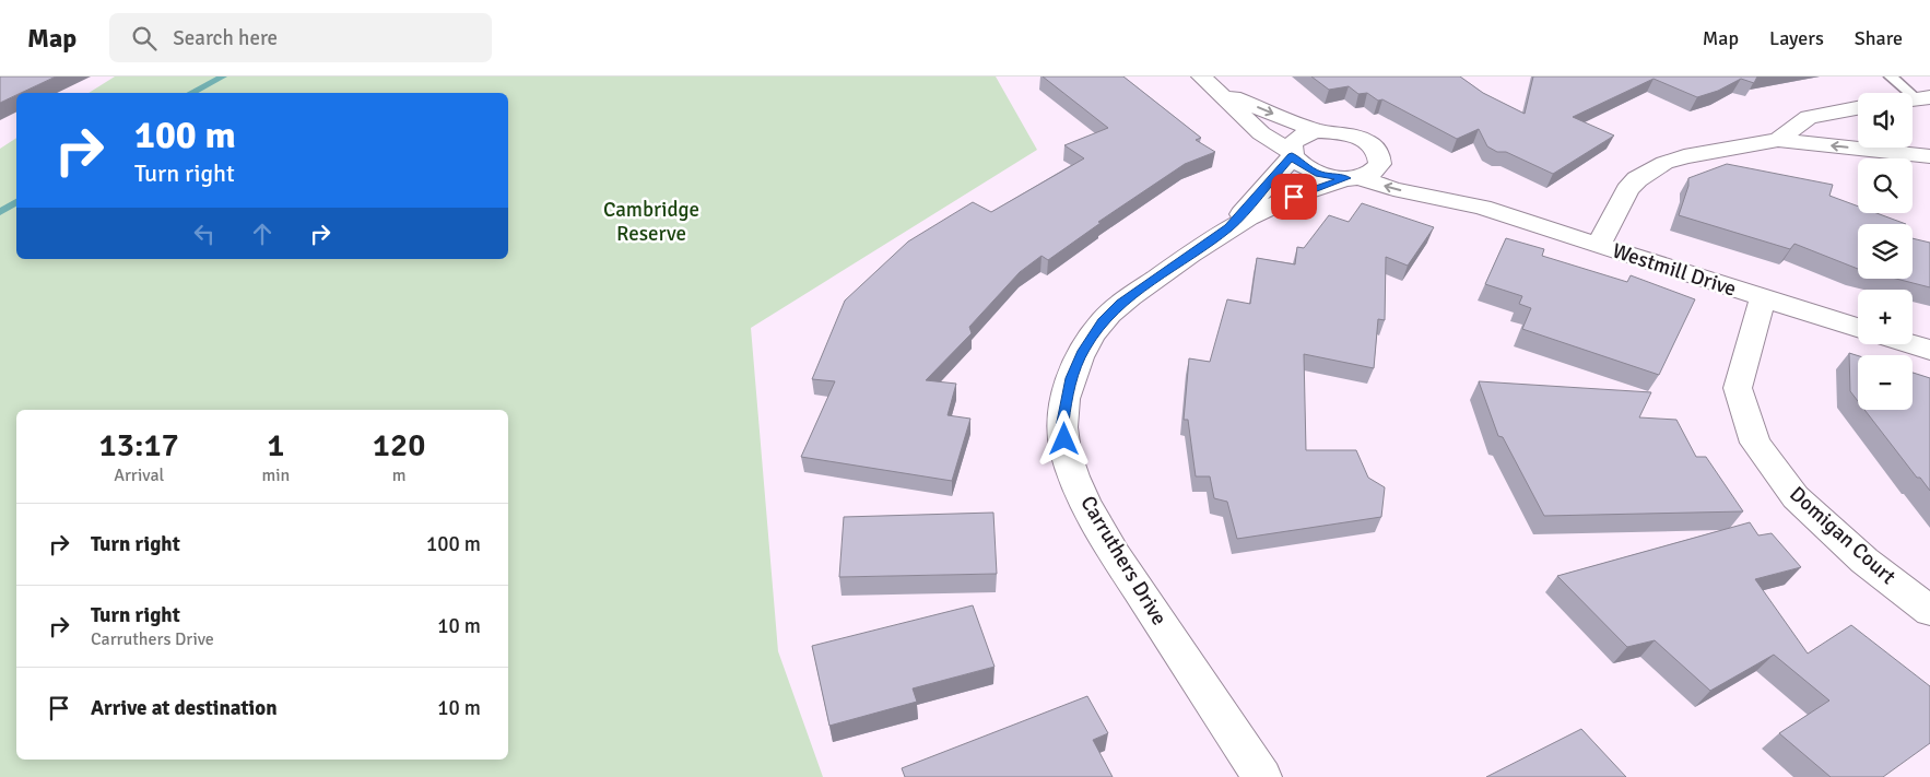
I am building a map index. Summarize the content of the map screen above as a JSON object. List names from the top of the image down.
{
  "streets": {
    "street": ["Westmill Drive", "Domigan Court", "Carruthers Drive"]
  },
  "crossings": [
    ["Westmill Drive", "Domigan Court"],
    ["Westmill Drive", "Carruthers Drive"]
  ],
  "parks": ["Cambridge Reserve"],
  "page": {
    "header": "Map",
    "search": "Search here",
    "nav": ["Map", "Layers", "Share"],
    "map_buttons": ["+", "−"],
    "turn": ["100 m", "Turn right"],
    "eta": [
      "13:17",
      "Arrival",
      "1",
      "min",
      "120",
      "m"
    ],
    "list": [
      {
        "name": "Turn right",
        "value": "100 m"
      },
      {
        "name": "Turn right",
        "note": "Carruthers Drive",
        "value": "10 m"
      },
      {
        "name": "Arrive at destination",
        "value": "10 m"
      }
    ]
  }
}
